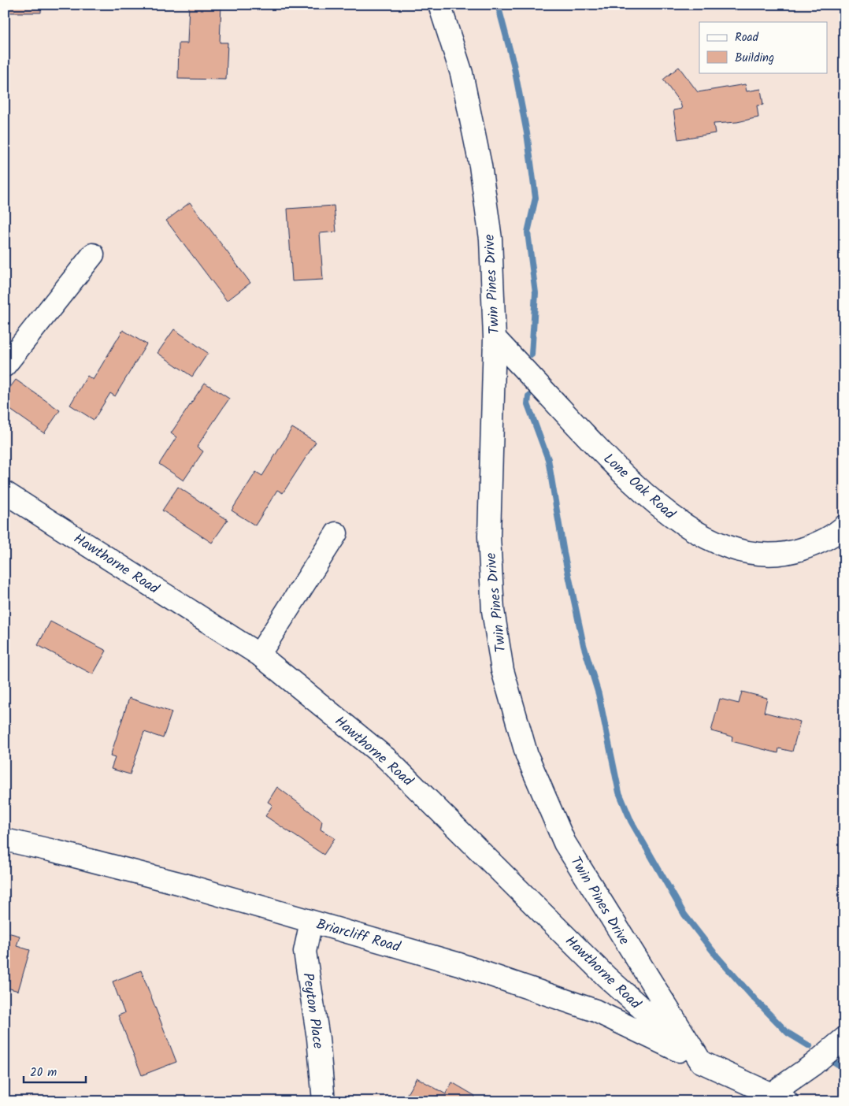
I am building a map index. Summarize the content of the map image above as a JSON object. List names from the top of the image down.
{
  "streets": {
    "street": [
      "Twin Pines Drive",
      "Lone Oak Road",
      "Hawthorne Road",
      "Briarcliff Road",
      "Peyton Place"
    ]
  },
  "crossings": [
    ["Twin Pines Drive", "Lone Oak Road"],
    ["Twin Pines Drive", "Hawthorne Road"],
    ["Twin Pines Drive", "Briarcliff Road"],
    ["Hawthorne Road", "Briarcliff Road"],
    ["Briarcliff Road", "Peyton Place"]
  ],
  "legend": ["Road", "Building"],
  "scale_bar": "20 m"
}
